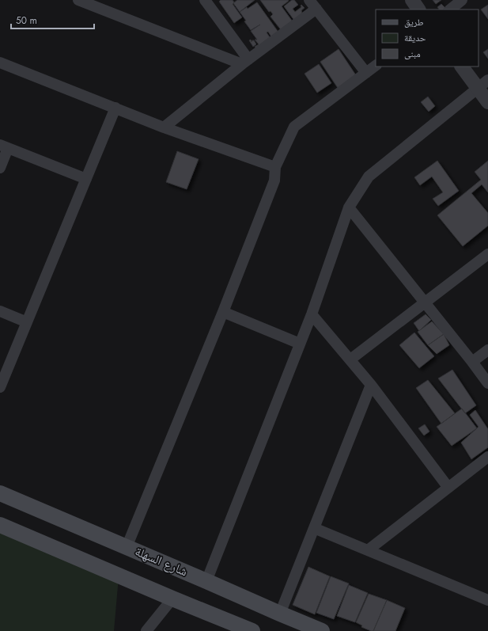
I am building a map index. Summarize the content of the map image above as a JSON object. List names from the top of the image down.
{
  "streets": {
    "main road": ["شارع السهلة"]
  },
  "legend": ["طريق", "حديقة", "مبنى"],
  "scale_bar": "50 m"
}
